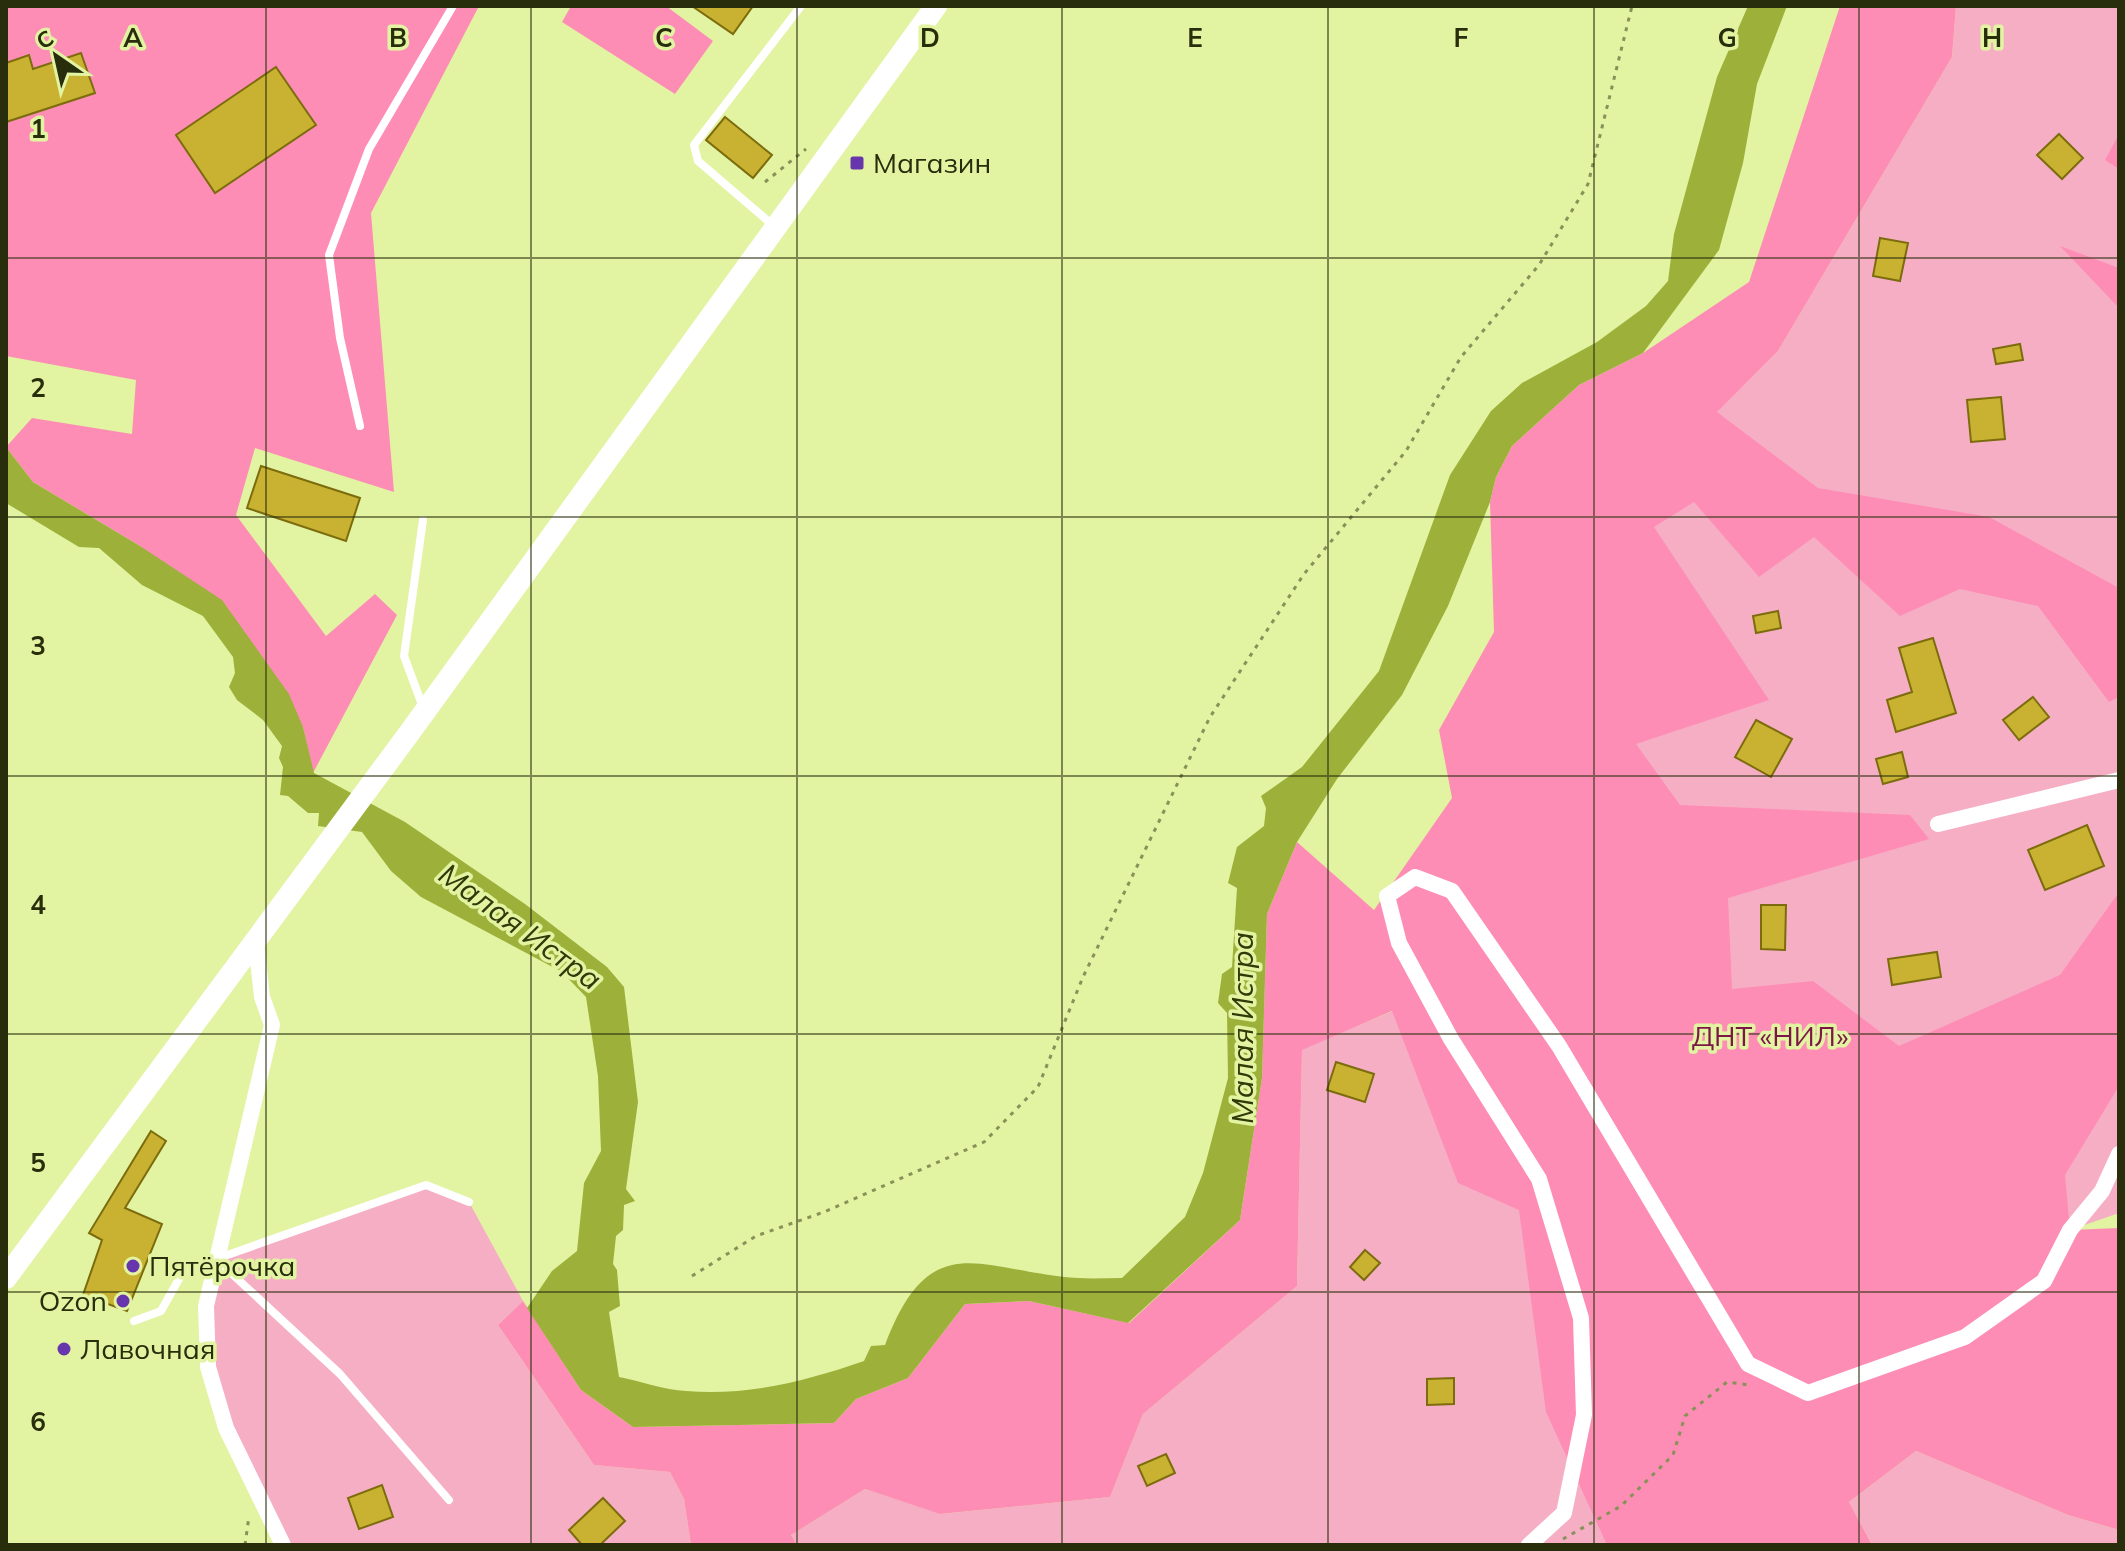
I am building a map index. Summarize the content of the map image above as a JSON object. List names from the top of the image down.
{
  "water": ["Малая Истра"],
  "parks": ["ДНТ «НИЛ»"],
  "places": {
    "transit": ["Магазин"],
    "other": ["Пятёрочка", "Ozon", "Лавочная"]
  },
  "north": "top left",
  "grid": {
    "columns": [
      "A",
      "B",
      "C",
      "D",
      "E",
      "F",
      "G",
      "H"
    ],
    "rows": [
      "1",
      "2",
      "3",
      "4",
      "5",
      "6"
    ]
  }
}
